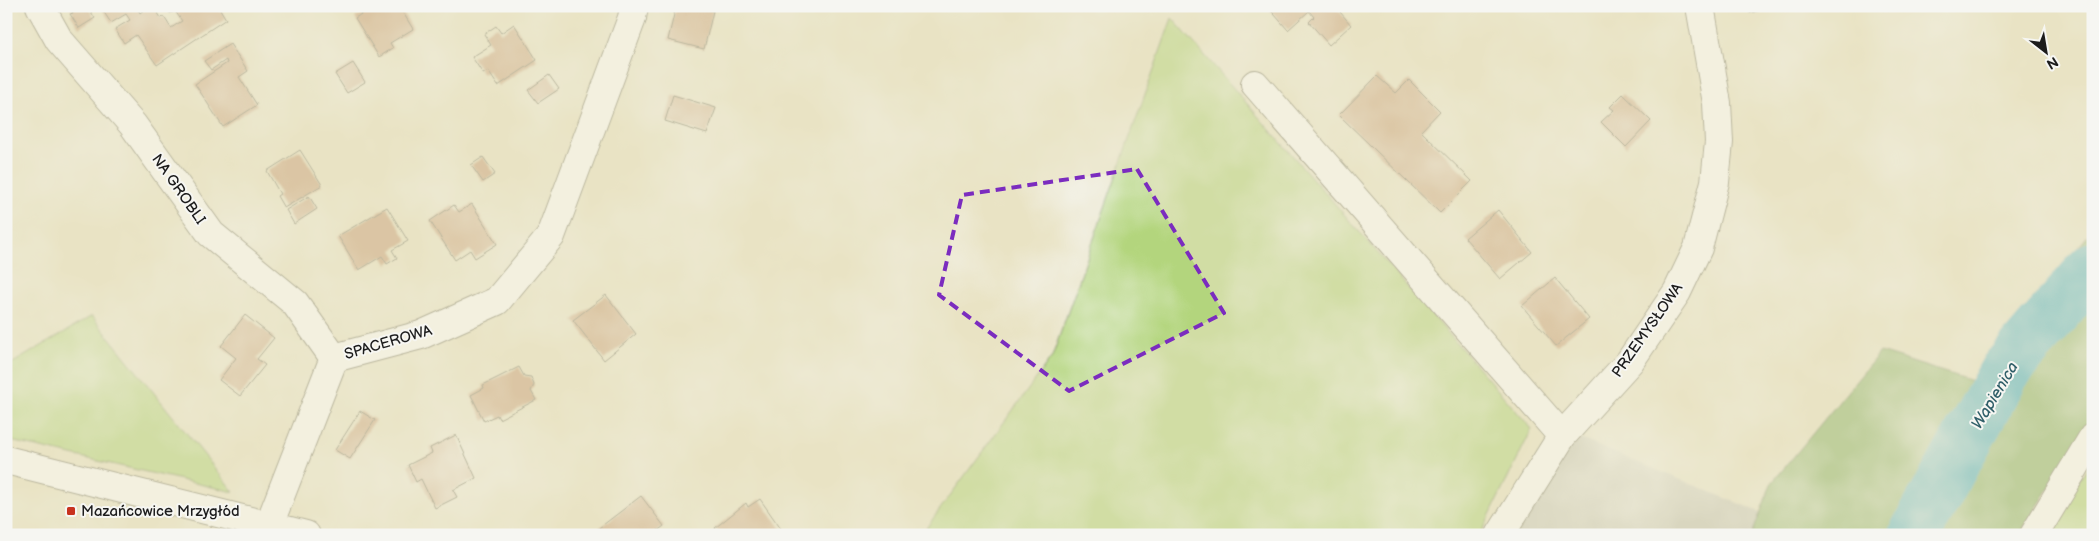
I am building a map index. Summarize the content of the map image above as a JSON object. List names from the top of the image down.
{
  "streets": {
    "street": ["NA GROBLI", "PRZEMYSŁOWA", "SPACEROWA"]
  },
  "crossings": [
    ["NA GROBLI", "SPACEROWA"]
  ],
  "water": ["Wapienica"],
  "places": {
    "transit": ["Mazańcowice Mrzygłód"]
  },
  "north": "bottom right"
}
